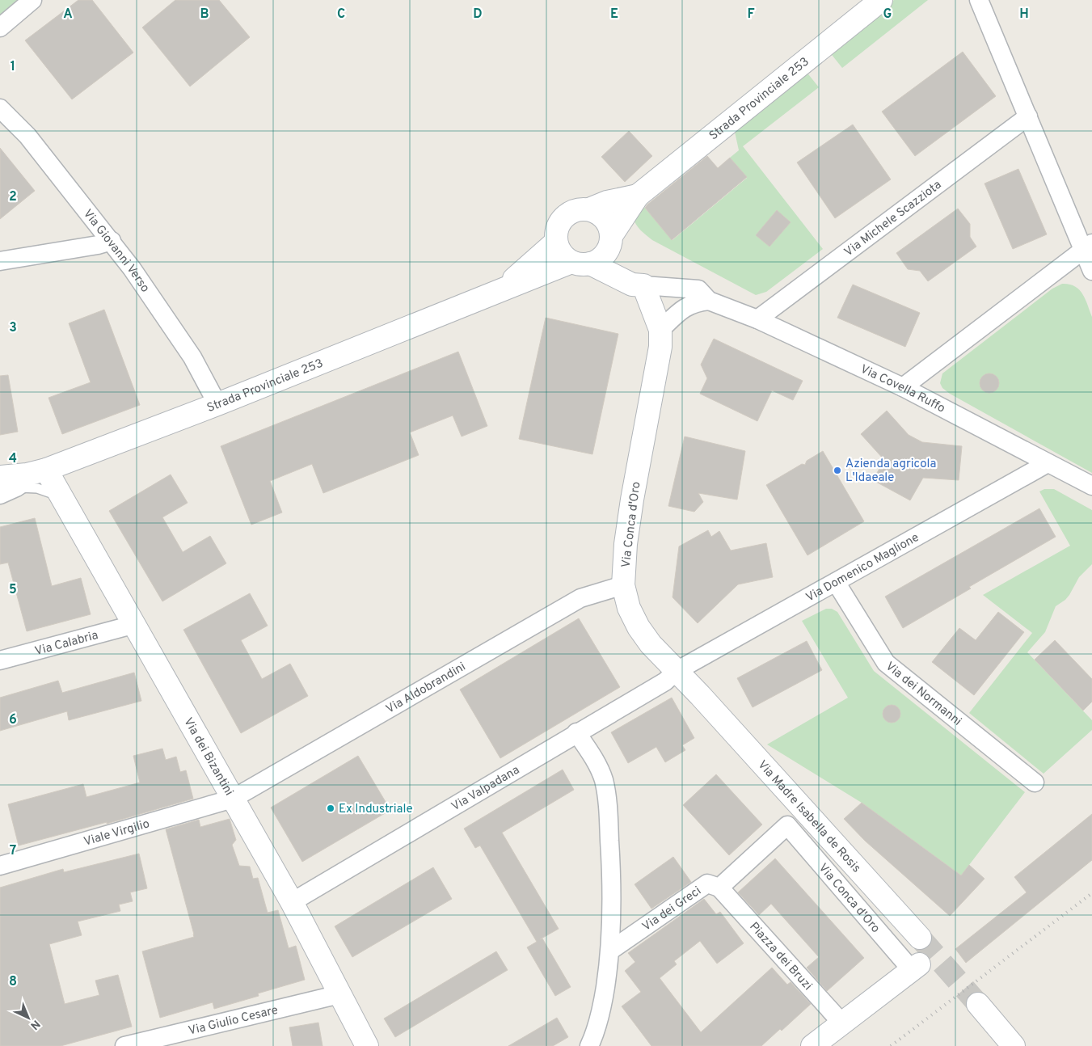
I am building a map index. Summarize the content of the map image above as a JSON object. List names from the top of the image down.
{
  "streets": {
    "street": [
      "Strada Provinciale 253",
      "Via Michele Scazziota",
      "Via Giovanni Verso",
      "Via Covella Ruffo",
      "Via Conca d'Oro",
      "Via Domenico Maglione",
      "Via Calabria",
      "Via Aldobrandini",
      "Via dei Normanni",
      "Via dei Bizantini",
      "Via Valpadana",
      "Via Madre Isabella de Rosis",
      "Viale Virgilio",
      "Via dei Greci",
      "Piazza dei Bruzi",
      "Via Giulio Cesare"
    ]
  },
  "crossings": [
    ["Strada Provinciale 253", "Via Giovanni Verso"],
    ["Strada Provinciale 253", "Via Covella Ruffo"],
    ["Strada Provinciale 253", "Via dei Bizantini"],
    ["Via Michele Scazziota", "Via Covella Ruffo"],
    ["Via Covella Ruffo", "Via Domenico Maglione"],
    ["Via Conca d'Oro", "Via Domenico Maglione"],
    ["Via Conca d'Oro", "Via Aldobrandini"],
    ["Via Conca d'Oro", "Via Valpadana"],
    ["Via Conca d'Oro", "Via Madre Isabella de Rosis"],
    ["Via Conca d'Oro", "Via dei Greci"],
    ["Via Domenico Maglione", "Via dei Normanni"],
    ["Via Domenico Maglione", "Via Valpadana"],
    ["Via Calabria", "Via dei Bizantini"],
    ["Via Aldobrandini", "Via dei Bizantini"],
    ["Via Aldobrandini", "Viale Virgilio"],
    ["Via dei Bizantini", "Via Valpadana"],
    ["Via dei Bizantini", "Viale Virgilio"],
    ["Via dei Bizantini", "Via Giulio Cesare"],
    ["Via dei Greci", "Piazza dei Bruzi"]
  ],
  "places": ["Azienda agricola L'Idaeale", "Ex Industriale"],
  "north": "bottom right",
  "grid": {
    "columns": [
      "A",
      "B",
      "C",
      "D",
      "E",
      "F",
      "G",
      "H"
    ],
    "rows": [
      "1",
      "2",
      "3",
      "4",
      "5",
      "6",
      "7",
      "8"
    ]
  }
}
